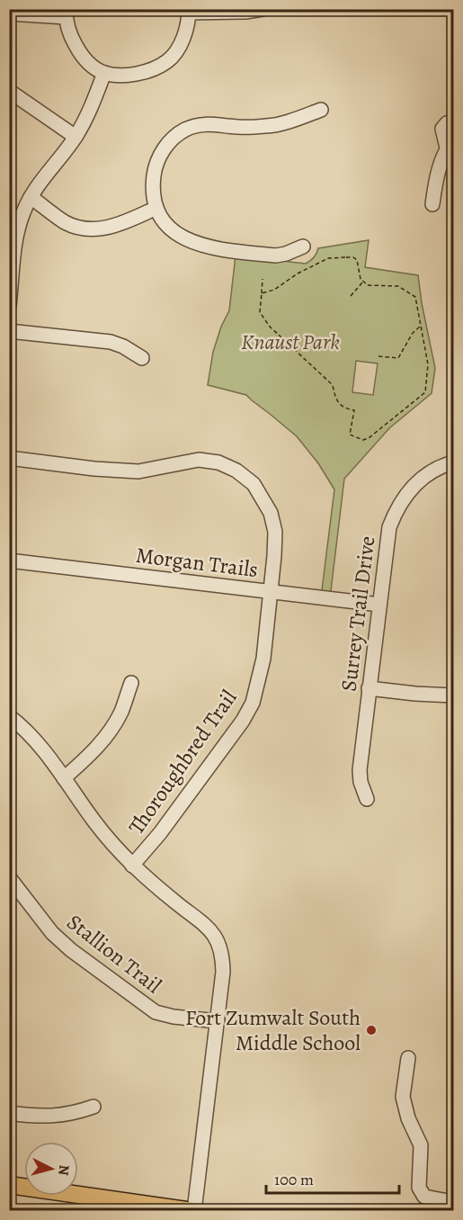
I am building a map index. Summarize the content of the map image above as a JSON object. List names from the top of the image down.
{
  "streets": {
    "street": [
      "Morgan Trails",
      "Surrey Trail Drive",
      "Thoroughbred Trail",
      "Stallion Trail"
    ]
  },
  "crossings": [
    ["Morgan Trails", "Surrey Trail Drive"],
    ["Morgan Trails", "Thoroughbred Trail"]
  ],
  "parks": ["Knaust Park"],
  "places": ["Fort Zumwalt South Middle School"],
  "scale_bar": "100 m",
  "north": "right"
}
